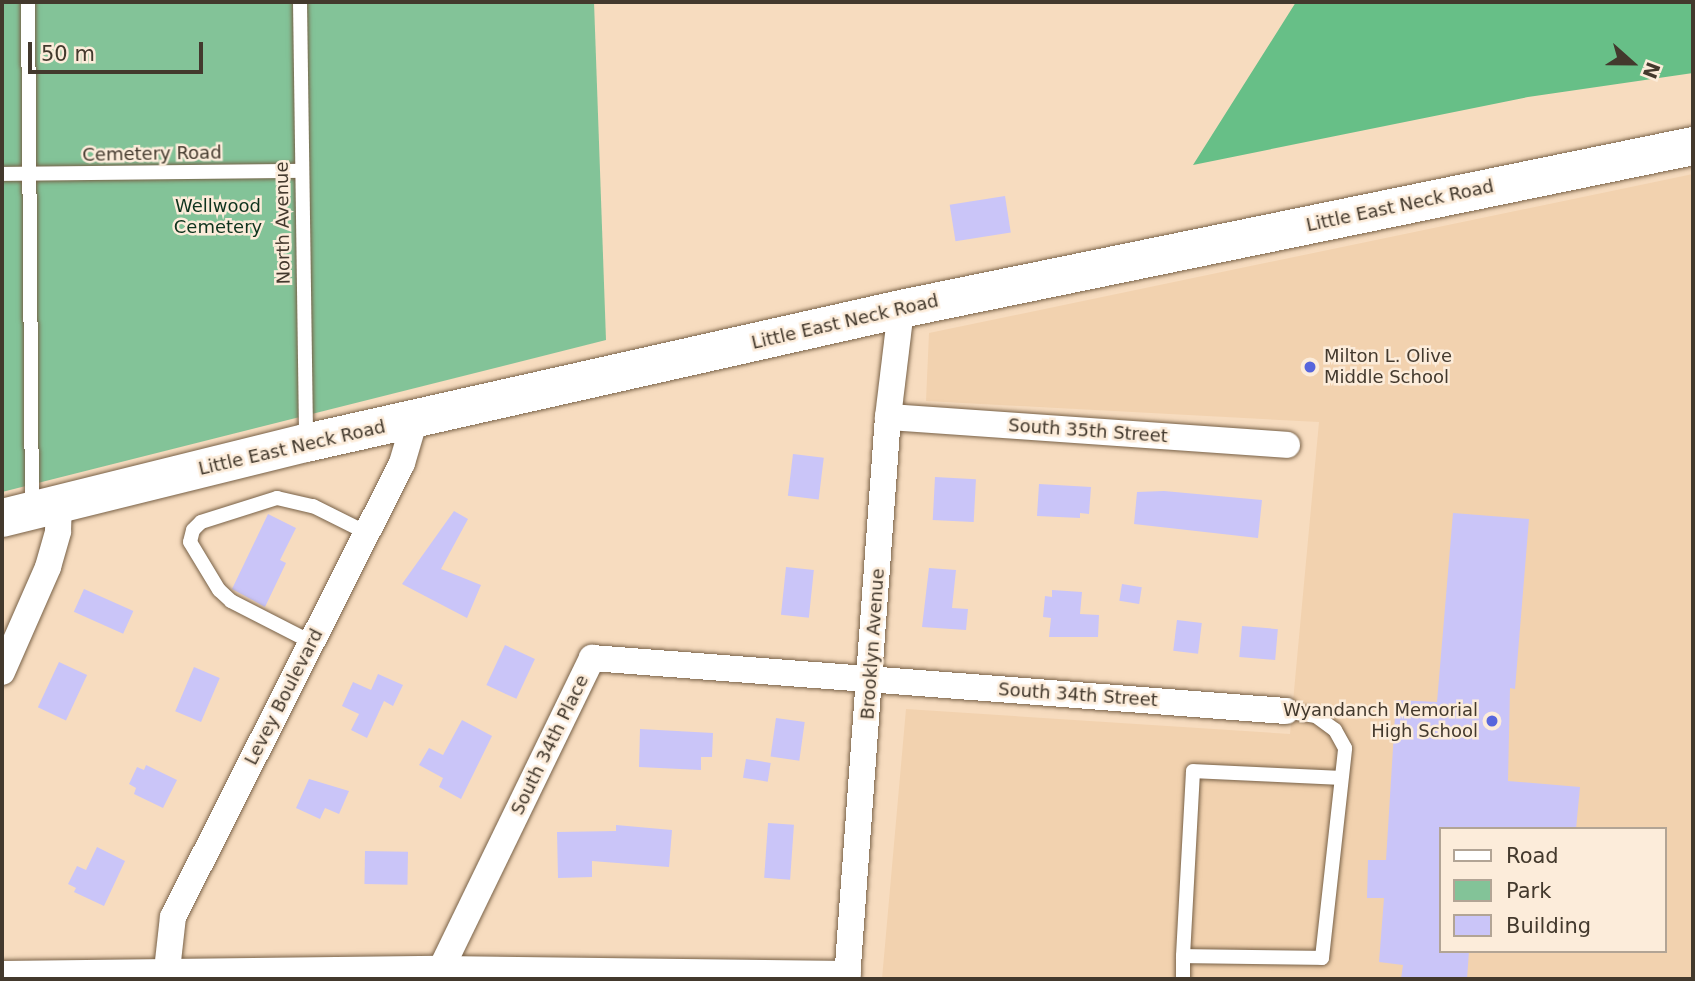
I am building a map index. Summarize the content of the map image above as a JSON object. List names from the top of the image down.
{
  "streets": {
    "main road": ["Little East Neck Road"],
    "street": [
      "South 35th Street",
      "Brooklyn Avenue",
      "South 34th Street",
      "Levey Boulevard",
      "South 34th Place"
    ],
    "lane": ["Cemetery Road", "North Avenue"]
  },
  "crossings": [
    ["Cemetery Road", "North Avenue"],
    ["Little East Neck Road", "North Avenue"],
    ["Little East Neck Road", "Brooklyn Avenue"],
    ["Little East Neck Road", "Levey Boulevard"],
    ["South 35th Street", "Brooklyn Avenue"],
    ["Brooklyn Avenue", "South 34th Street"],
    ["Brooklyn Avenue", "South 34th Place"],
    ["South 34th Street", "South 34th Place"]
  ],
  "parks": ["Wellwood Cemetery"],
  "places": ["Milton L. Olive Middle School", "Wyandanch Memorial High School"],
  "legend": ["Road", "Park", "Building"],
  "scale_bar": "50 m",
  "north": "right"
}
